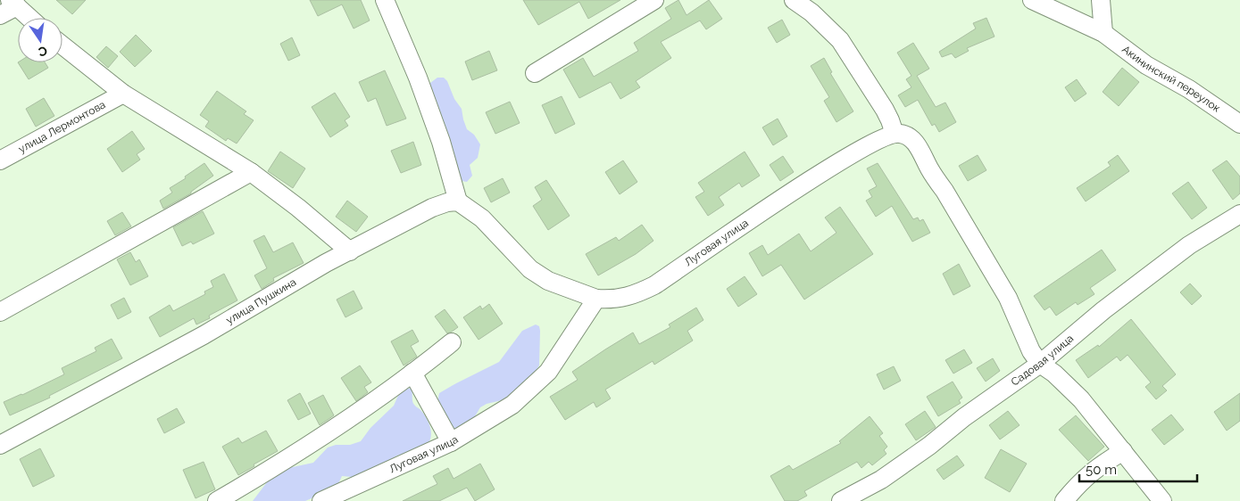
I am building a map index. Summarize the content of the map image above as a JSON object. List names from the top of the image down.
{
  "streets": {
    "street": [
      "Акининский переулок",
      "улица Лермонтова",
      "Луговая улица",
      "улица Пушкина",
      "Садовая улица"
    ]
  },
  "scale_bar": "50 m",
  "north": "bottom"
}
